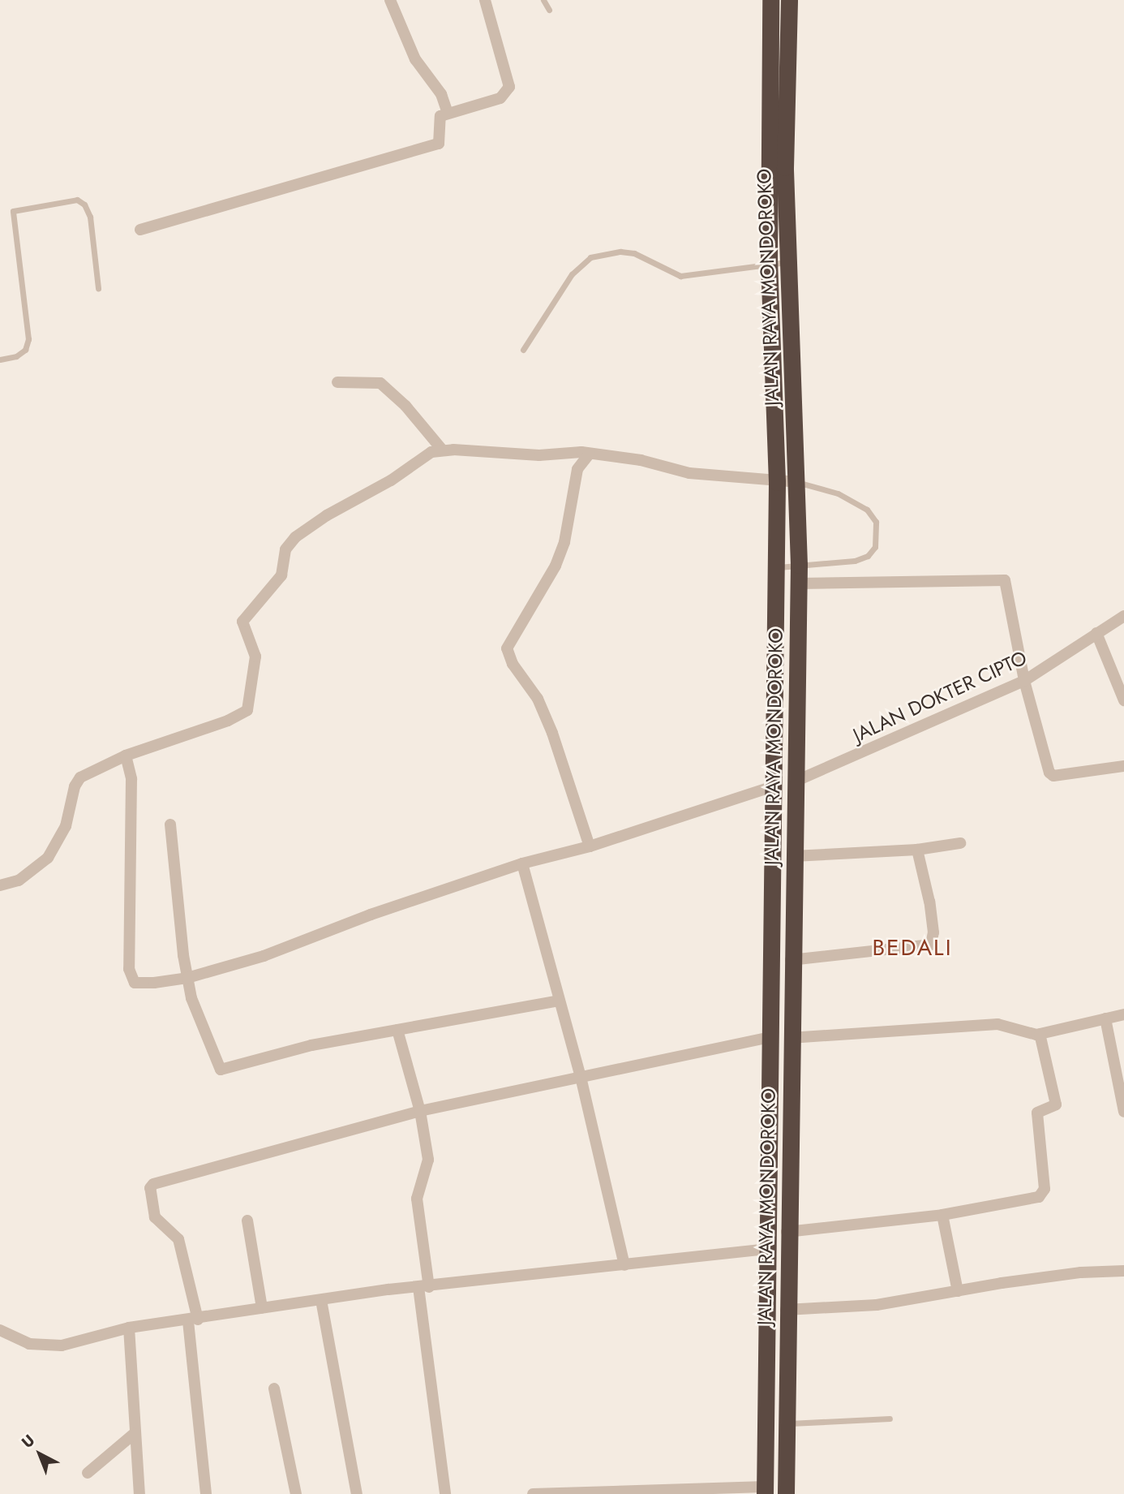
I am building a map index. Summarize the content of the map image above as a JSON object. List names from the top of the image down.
{
  "streets": {
    "highway": ["JALAN RAYA MONDOROKO"],
    "street": ["JALAN DOKTER CIPTO"]
  },
  "crossings": [
    ["JALAN RAYA MONDOROKO", "JALAN DOKTER CIPTO"]
  ],
  "districts": ["BEDALI"],
  "north": "top left"
}
